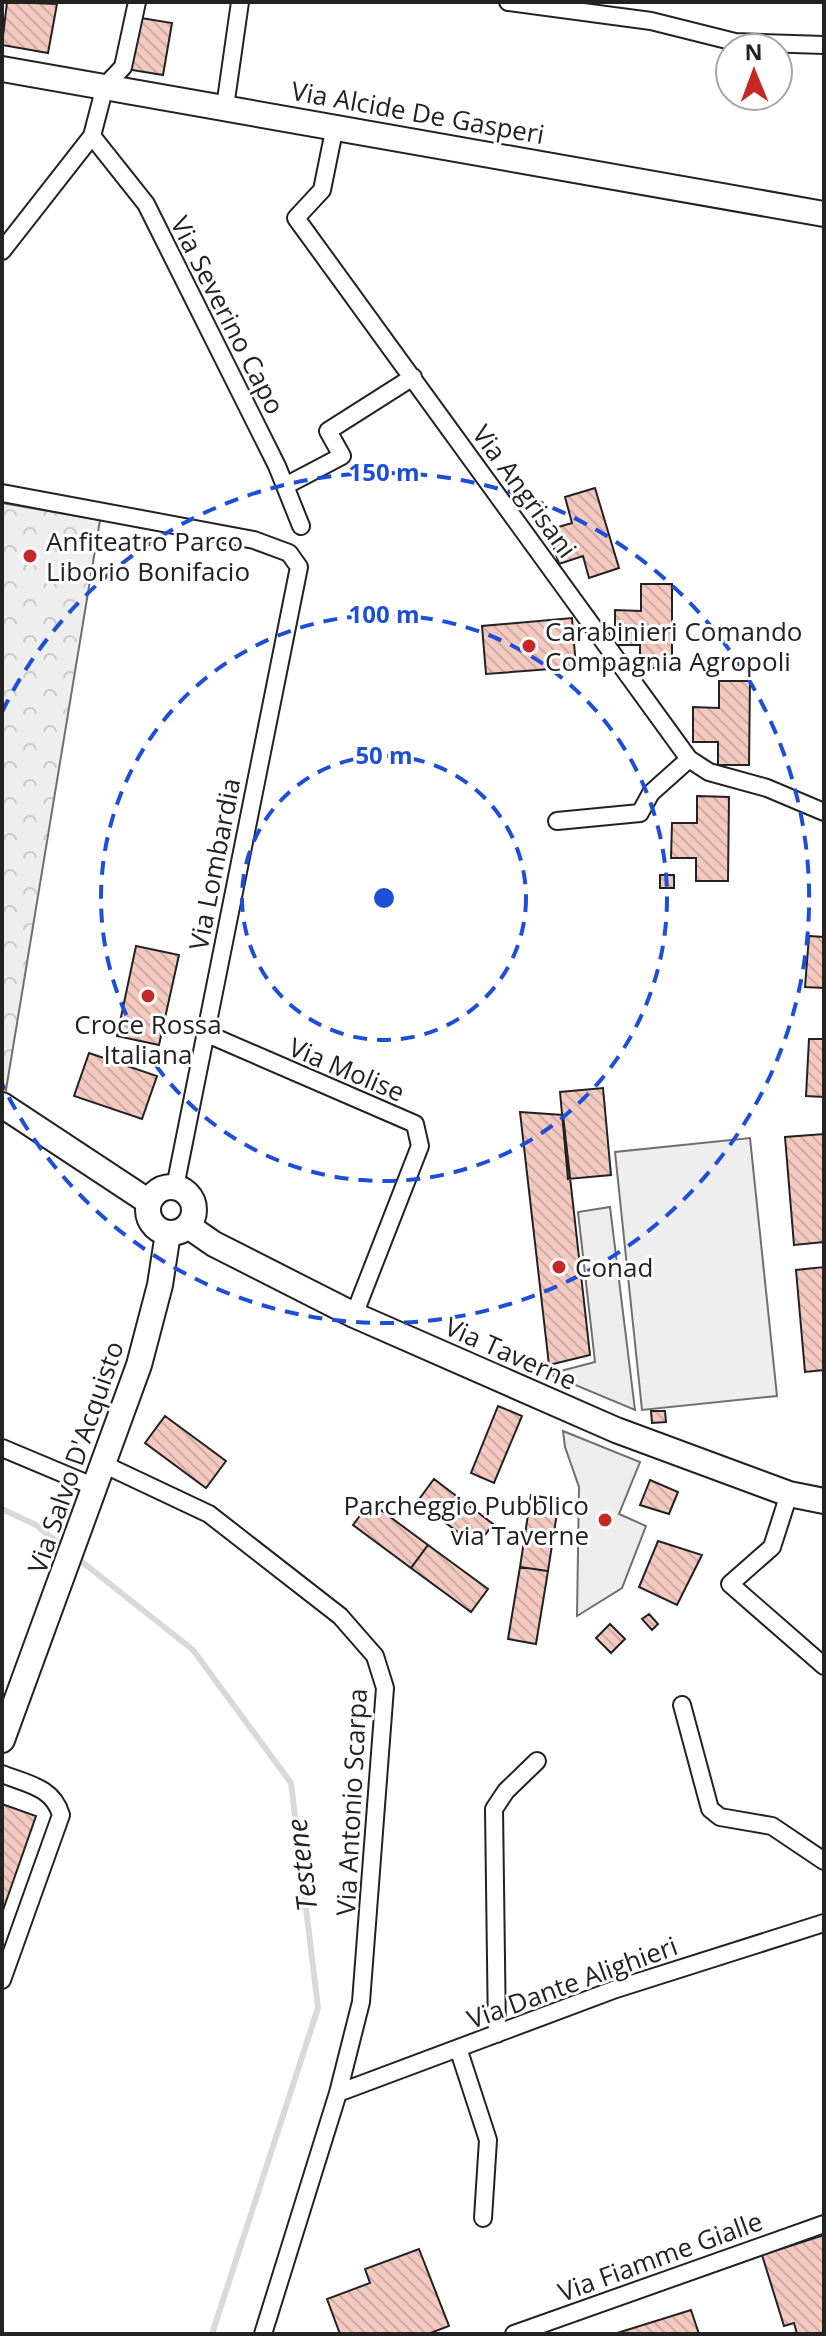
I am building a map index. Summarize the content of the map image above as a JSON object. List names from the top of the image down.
{
  "streets": {
    "street": [
      "Via Alcide De Gasperi",
      "Via Severino Capo",
      "Via Angrisani",
      "Via Lombardia",
      "Via Molise",
      "Via Taverne",
      "Via Salvo D'Acquisto",
      "Via Antonio Scarpa",
      "Via Dante Alighieri",
      "Via Fiamme Gialle"
    ]
  },
  "crossings": [
    ["Via Alcide De Gasperi", "Via Angrisani"],
    ["Via Lombardia", "Via Molise"],
    ["Via Lombardia", "Via Taverne"],
    ["Via Lombardia", "Via Salvo D'Acquisto"],
    ["Via Molise", "Via Taverne"],
    ["Via Taverne", "Via Salvo D'Acquisto"],
    ["Via Salvo D'Acquisto", "Via Antonio Scarpa"]
  ],
  "water": ["Testene"],
  "places": [
    "Anfiteatro Parco Liborio Bonifacio",
    "Carabinieri Comando Compagnia Agropoli",
    "Croce Rossa Italiana",
    "Conad",
    "Parcheggio Pubblico via Taverne"
  ],
  "north": "top",
  "rings": ["150 m", "100 m", "50 m"]
}
